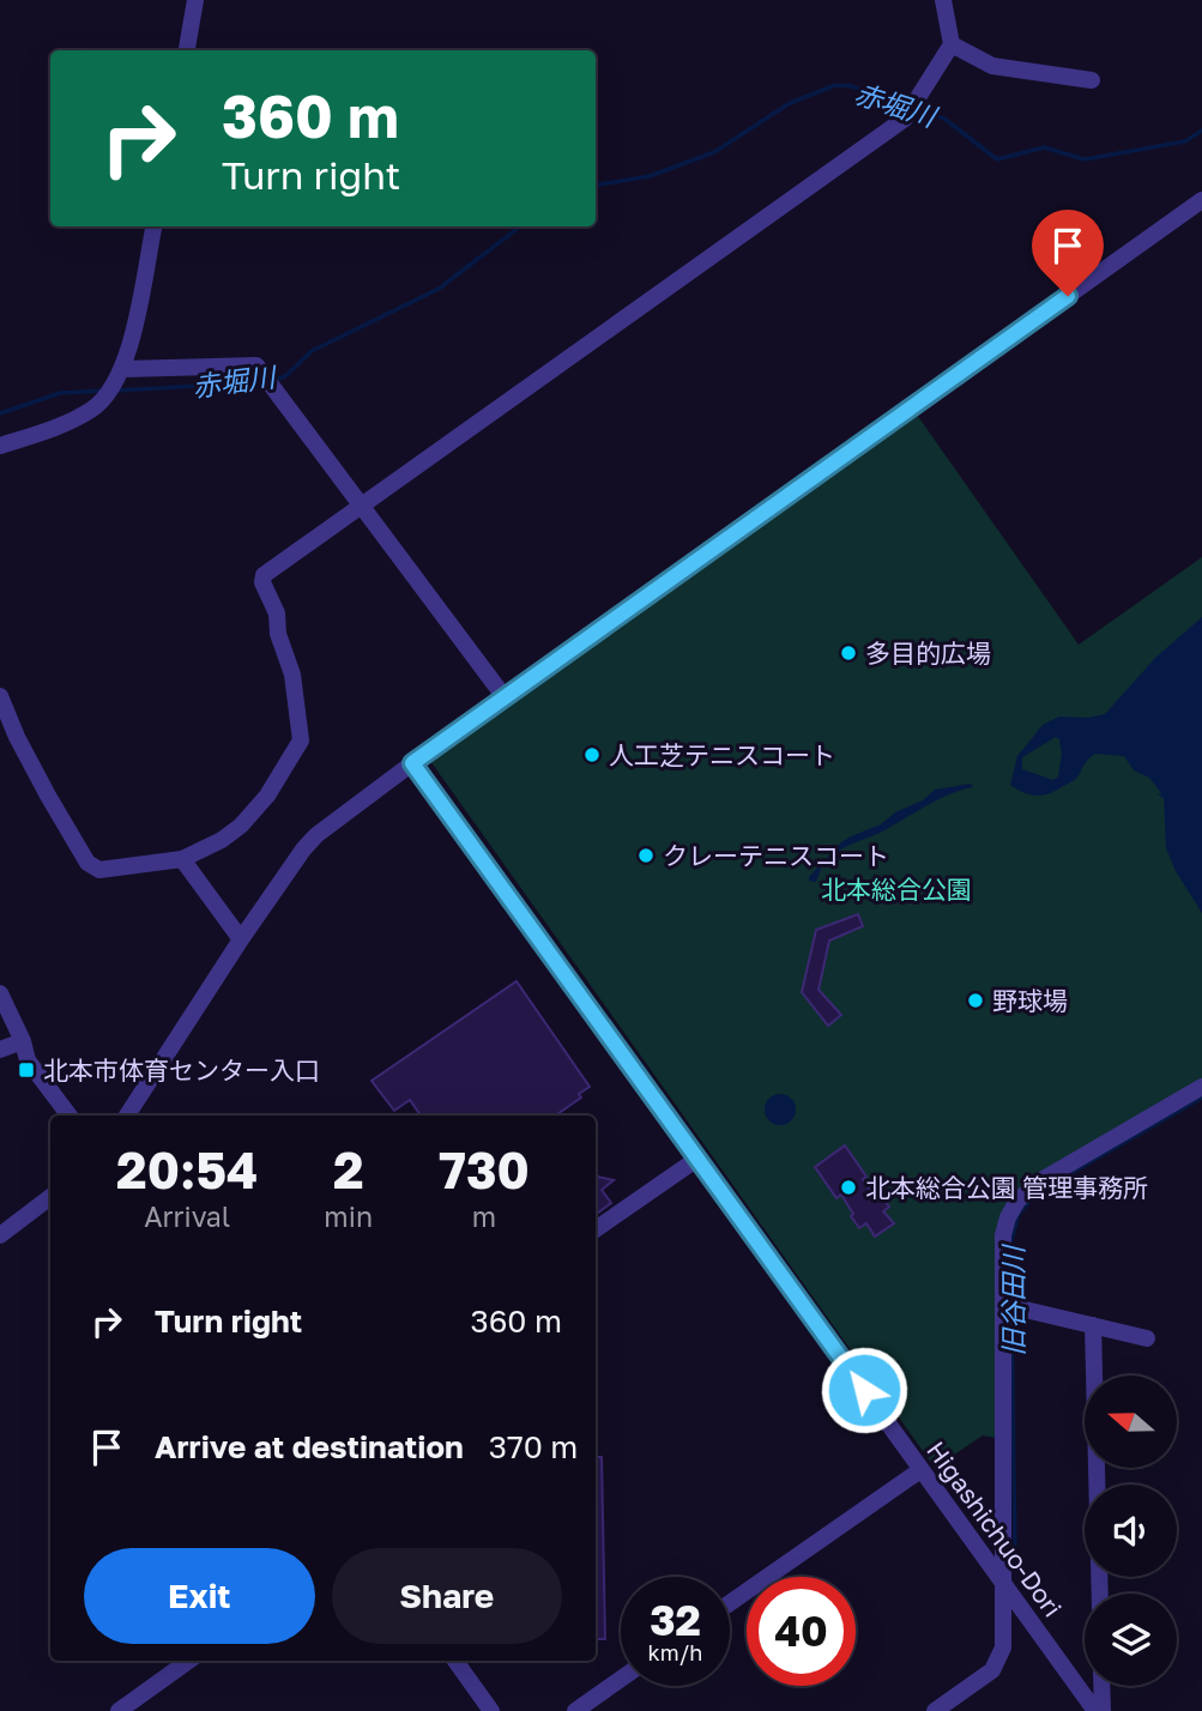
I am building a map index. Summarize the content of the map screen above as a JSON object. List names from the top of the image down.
{
  "streets": {
    "street": ["Higashichuo-Dori"]
  },
  "water": ["赤堀川", "旧谷田川"],
  "parks": ["北本総合公園"],
  "places": {
    "other": [
      "多目的広場",
      "人工芝テニスコート",
      "クレーテニスコート",
      "野球場",
      "北本総合公園 管理事務所"
    ],
    "transit": ["北本市体育センター入口"]
  },
  "north": "left",
  "page": {
    "turn": ["360 m", "Turn right"],
    "eta": [
      "20:54",
      "Arrival",
      "2",
      "min",
      "730",
      "m"
    ],
    "list": [
      {
        "name": "Turn right",
        "value": "360 m"
      },
      {
        "name": "Arrive at destination",
        "value": "370 m"
      }
    ],
    "buttons": ["Exit", "Share"],
    "speed": "32 km/h",
    "limit": "40"
  }
}
